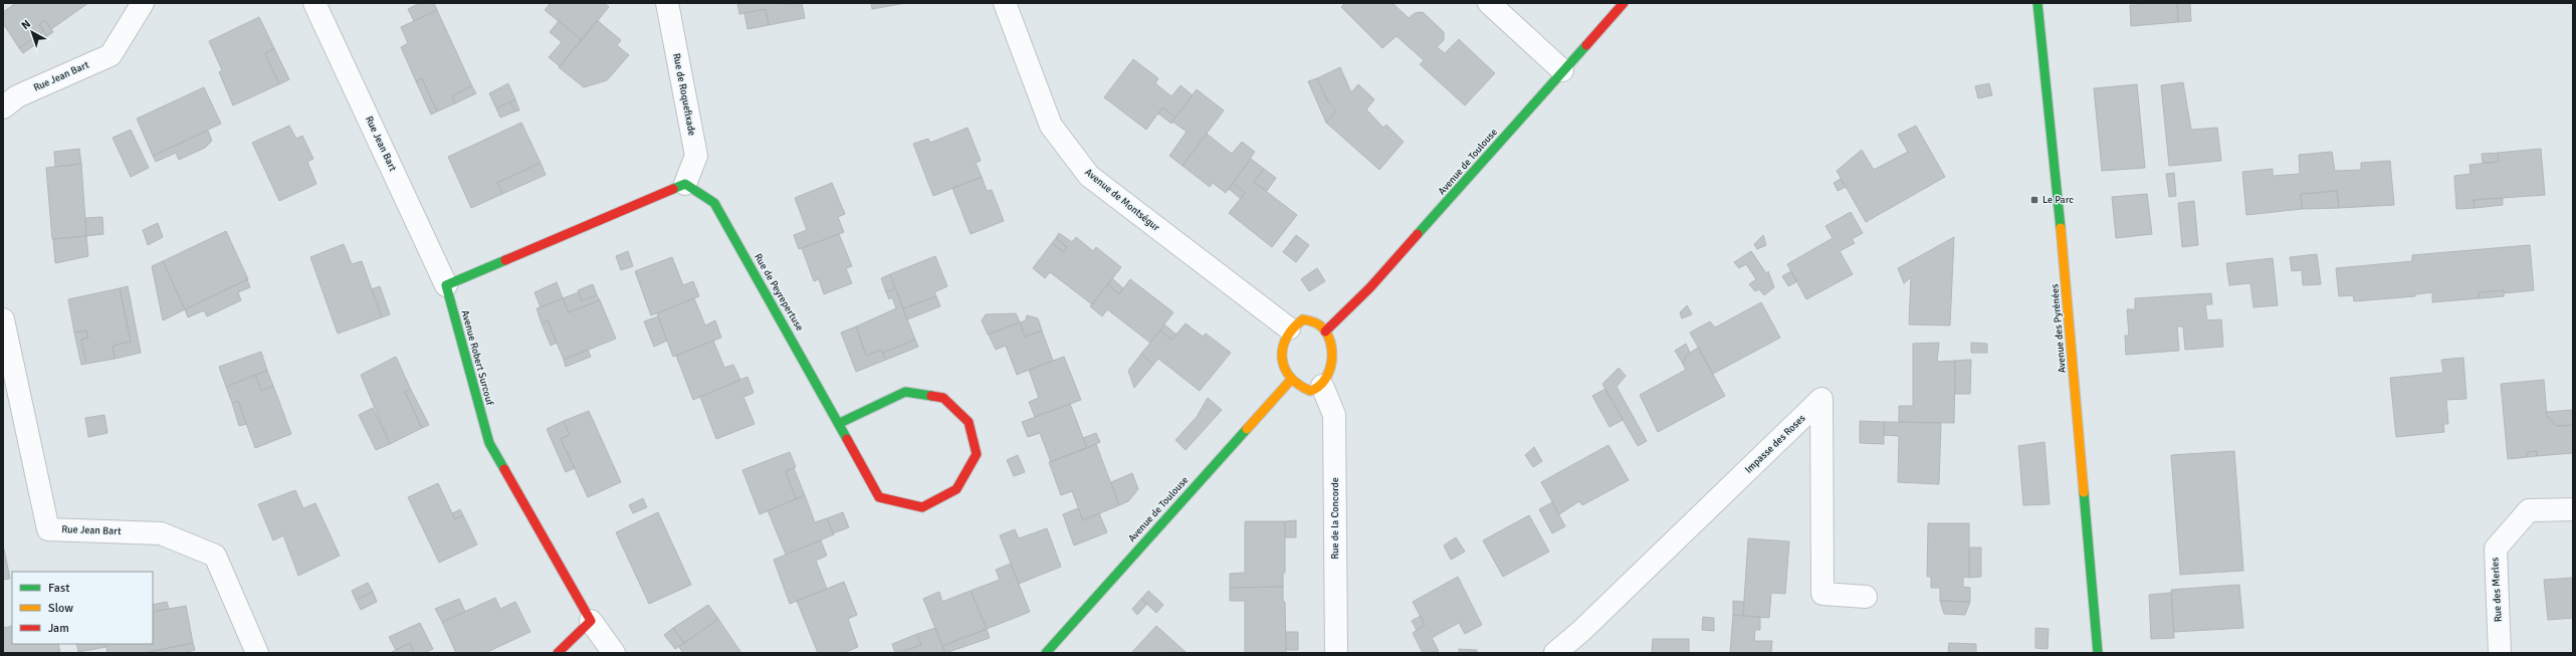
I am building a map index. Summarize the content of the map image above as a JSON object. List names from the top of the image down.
{
  "streets": {
    "street": [
      "Rue Jean Bart",
      "Rue de Roquefixade",
      "Avenue de Toulouse",
      "Avenue de Montségur",
      "Rue de Peyrepertuse",
      "Avenue des Pyrénées",
      "Avenue Robert Surcouf",
      "Impasse des Roses",
      "Rue de la Concorde",
      "Rue des Merles"
    ]
  },
  "crossings": [
    ["Rue Jean Bart", "Avenue Robert Surcouf"],
    ["Rue de Roquefixade", "Rue de Peyrepertuse"],
    ["Avenue de Toulouse", "Avenue de Montségur"],
    ["Avenue de Toulouse", "Rue de la Concorde"],
    ["Avenue de Montségur", "Rue de la Concorde"]
  ],
  "places": {
    "transit": ["Le Parc"]
  },
  "legend": ["Fast", "Slow", "Jam"],
  "north": "top left"
}
